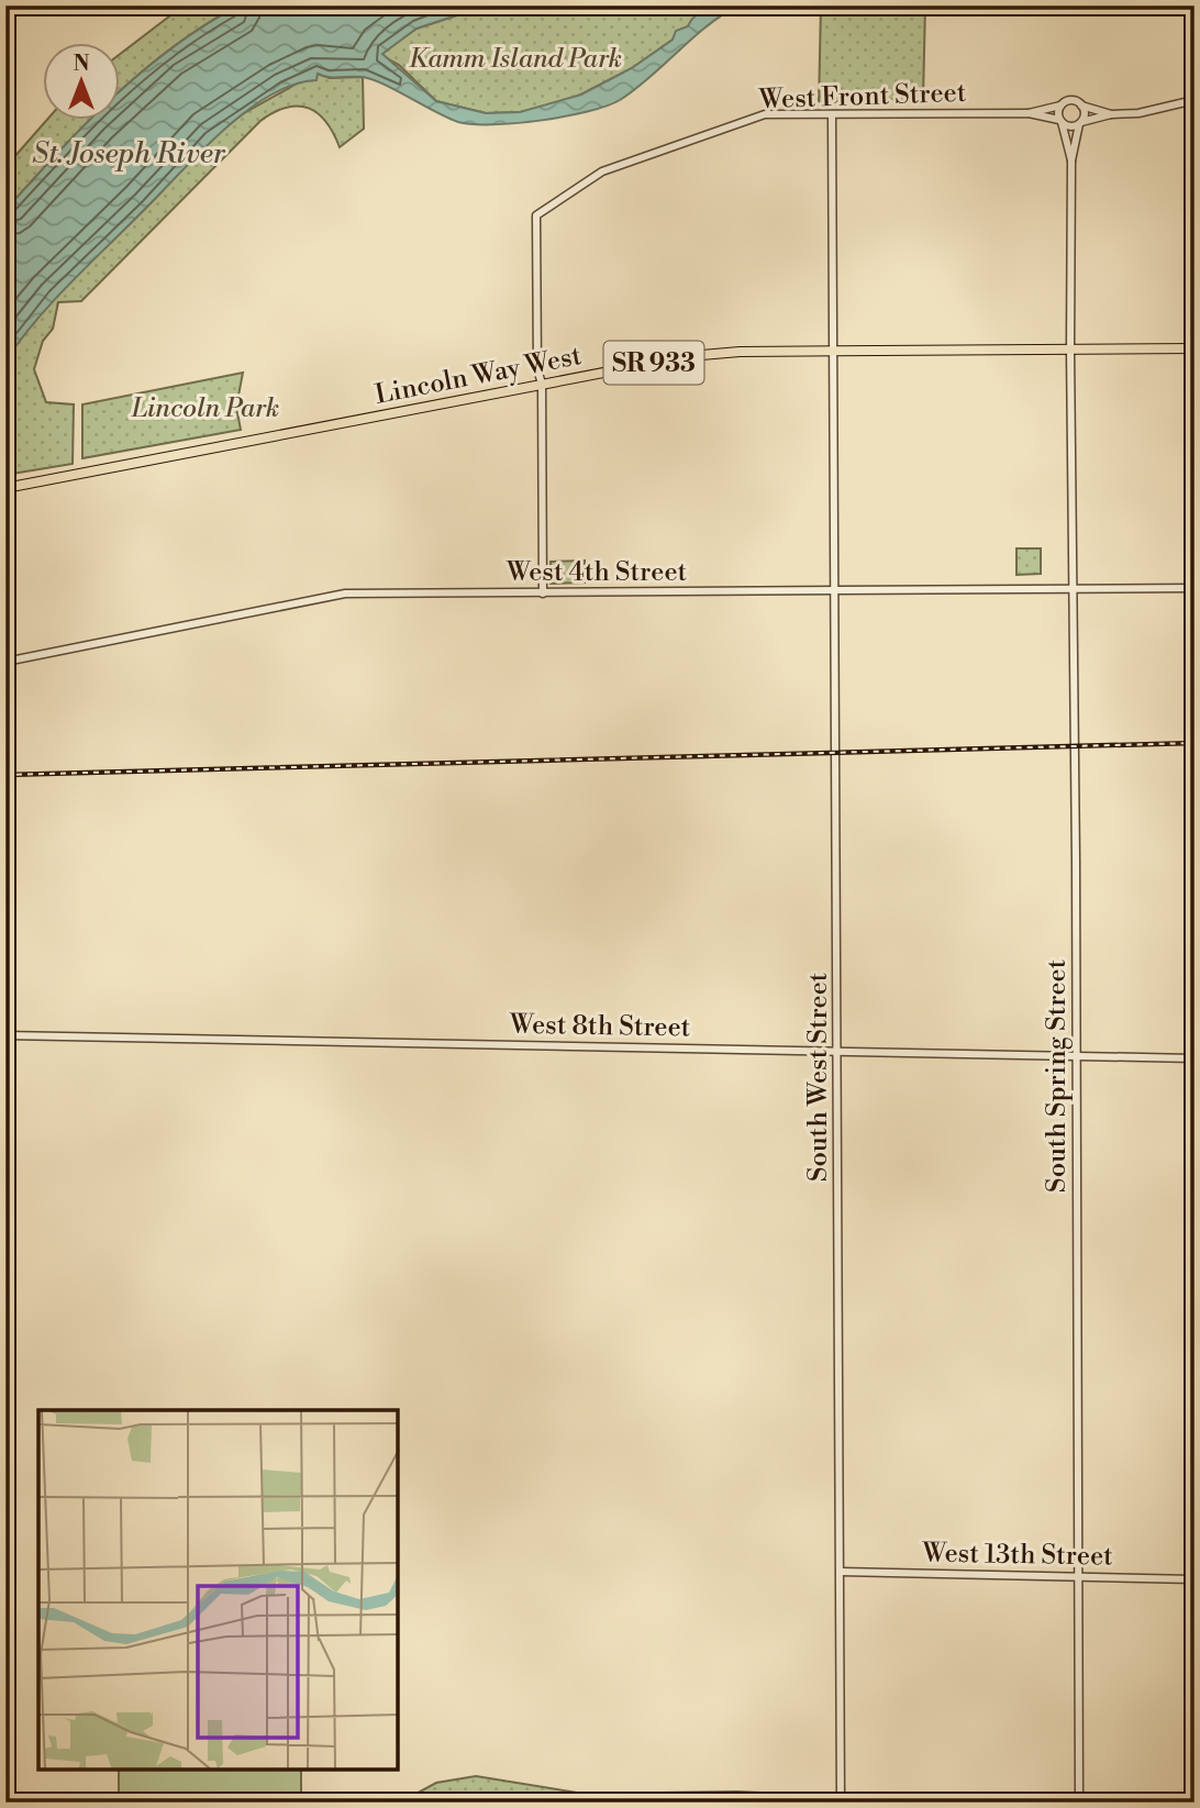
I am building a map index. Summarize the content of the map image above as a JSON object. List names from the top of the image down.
{
  "streets": {
    "main road": ["SR 933", "Lincoln Way West"],
    "street": [
      "West Front Street",
      "West 4th Street",
      "West 8th Street",
      "South Spring Street",
      "South West Street",
      "West 13th Street"
    ]
  },
  "crossings": [
    ["West Front Street", "Lincoln Way West"],
    ["West Front Street", "South West Street"],
    ["Lincoln Way West", "South Spring Street"],
    ["Lincoln Way West", "South West Street"],
    ["West 4th Street", "South Spring Street"],
    ["West 4th Street", "South West Street"],
    ["West 8th Street", "South Spring Street"],
    ["West 8th Street", "South West Street"],
    ["South Spring Street", "West 13th Street"],
    ["South West Street", "West 13th Street"]
  ],
  "water": ["St. Joseph River"],
  "parks": ["Kamm Island Park", "Lincoln Park"],
  "north": "top"
}
